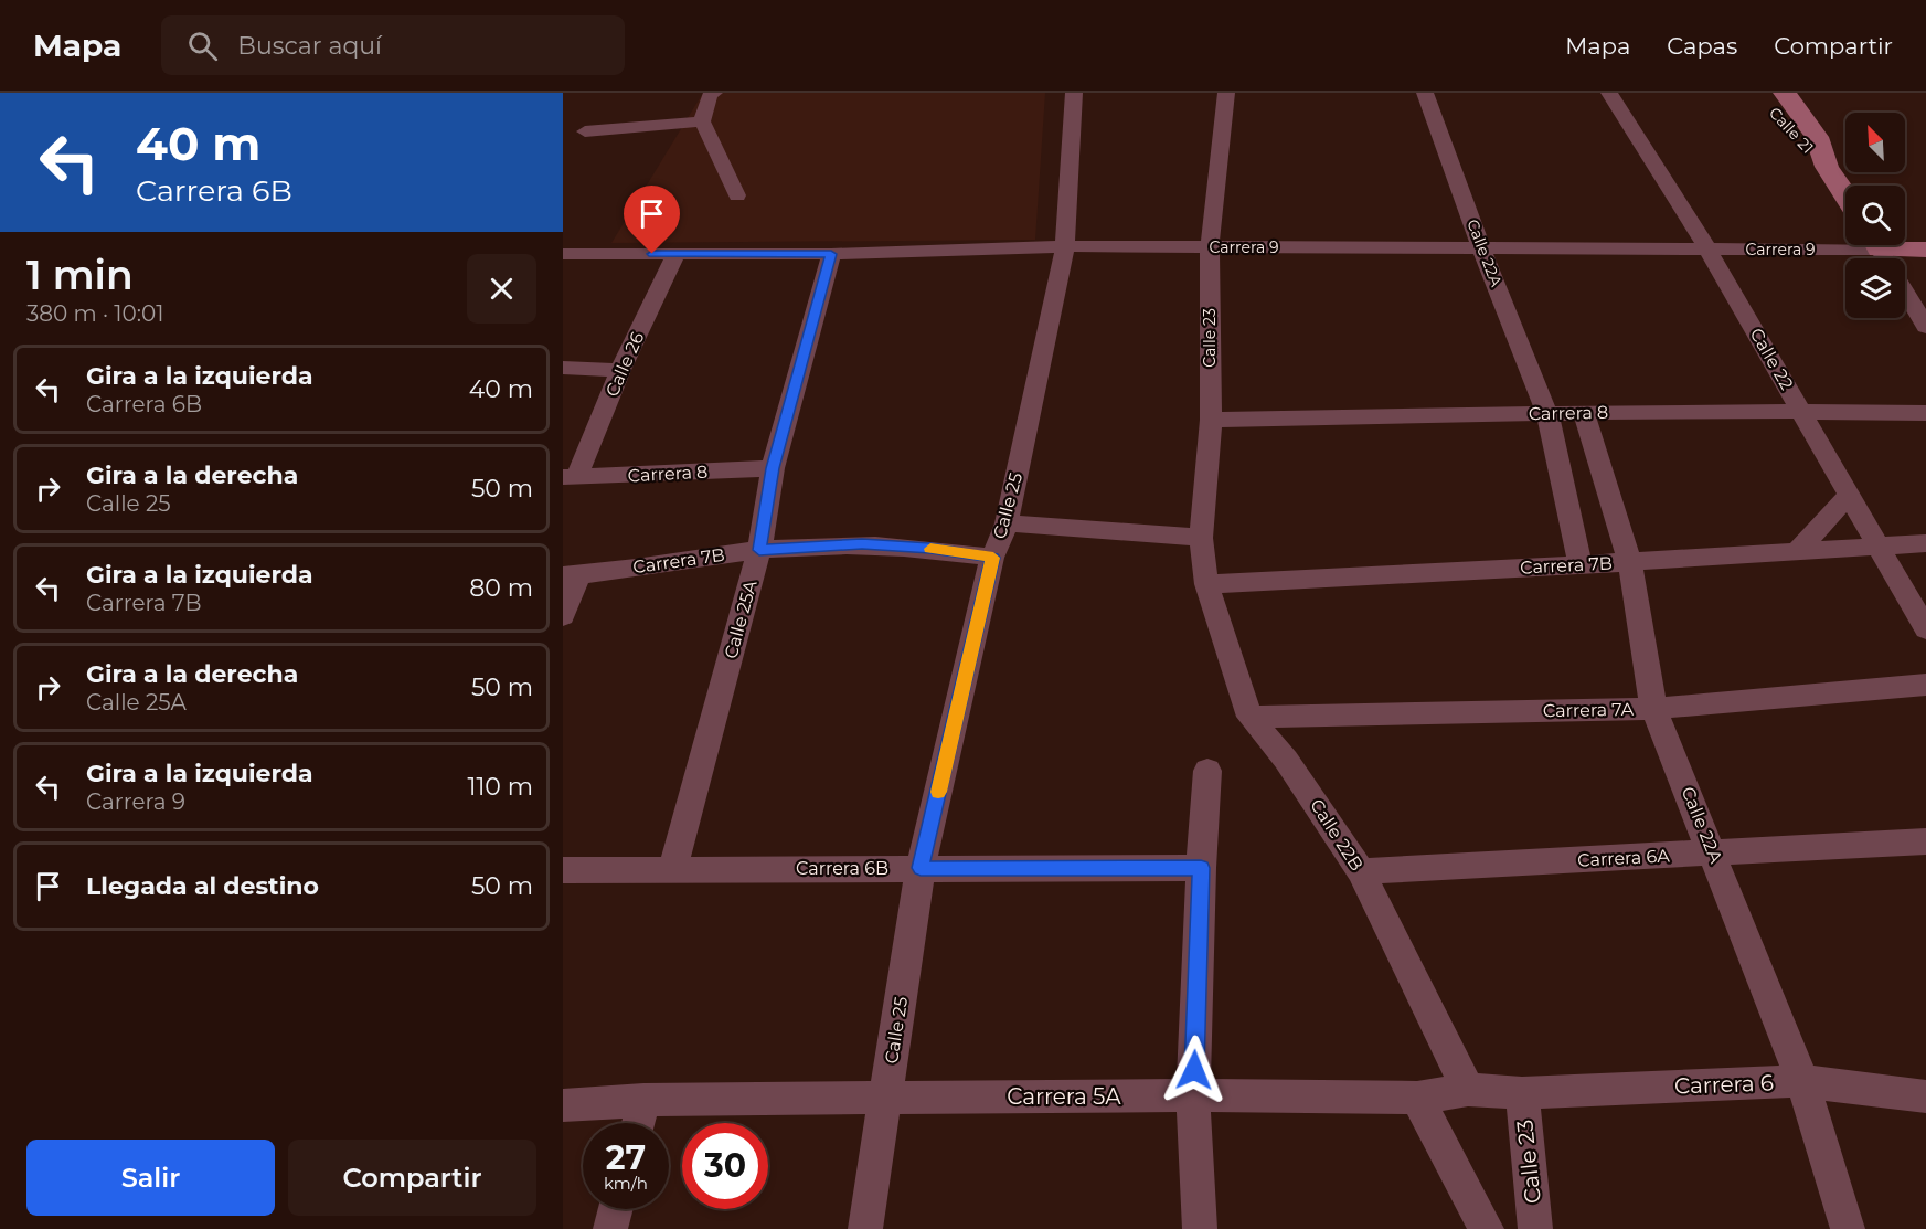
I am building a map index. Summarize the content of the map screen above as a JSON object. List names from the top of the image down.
{
  "streets": {
    "street": [
      "Calle 21",
      "Carrera 9",
      "Calle 22A",
      "Calle 23",
      "Calle 22",
      "Calle 26",
      "Carrera 8",
      "Calle 25",
      "Carrera 7B",
      "Calle 25A",
      "Carrera 7A",
      "Calle 22B",
      "Carrera 6A",
      "Carrera 6B",
      "Carrera 6",
      "Carrera 5A"
    ]
  },
  "crossings": [
    ["Carrera 9", "Calle 22A"],
    ["Carrera 9", "Calle 23"],
    ["Carrera 9", "Calle 22"],
    ["Carrera 9", "Calle 26"],
    ["Carrera 9", "Calle 25"],
    ["Carrera 9", "Calle 25A"],
    ["Calle 22A", "Carrera 8"],
    ["Calle 22A", "Carrera 7B"],
    ["Calle 22A", "Carrera 7A"],
    ["Calle 22A", "Carrera 6A"],
    ["Calle 22A", "Carrera 6"],
    ["Calle 23", "Carrera 8"],
    ["Calle 23", "Carrera 7B"],
    ["Calle 23", "Calle 22B"],
    ["Calle 23", "Carrera 6"],
    ["Calle 22", "Carrera 8"],
    ["Calle 22", "Carrera 7B"],
    ["Calle 26", "Carrera 8"],
    ["Carrera 8", "Calle 25A"],
    ["Calle 25", "Carrera 7B"],
    ["Calle 25", "Carrera 6B"],
    ["Calle 25", "Carrera 5A"],
    ["Carrera 7B", "Calle 25A"],
    ["Carrera 7B", "Calle 22B"],
    ["Calle 25A", "Carrera 6B"],
    ["Carrera 7A", "Calle 22B"],
    ["Calle 22B", "Carrera 6A"],
    ["Calle 22B", "Carrera 6"],
    ["Calle 22B", "Carrera 5A"],
    ["Carrera 6", "Carrera 5A"]
  ],
  "north": "top left",
  "page": {
    "header": "Mapa",
    "search": "Buscar aquí",
    "nav": ["Mapa", "Capas", "Compartir"],
    "turn": ["40 m", "Carrera 6B"],
    "heading": ["1 min", "380 m · 10:01"],
    "list": [
      {
        "name": "Gira a la izquierda",
        "note": "Carrera 6B",
        "value": "40 m"
      },
      {
        "name": "Gira a la derecha",
        "note": "Calle 25",
        "value": "50 m"
      },
      {
        "name": "Gira a la izquierda",
        "note": "Carrera 7B",
        "value": "80 m"
      },
      {
        "name": "Gira a la derecha",
        "note": "Calle 25A",
        "value": "50 m"
      },
      {
        "name": "Gira a la izquierda",
        "note": "Carrera 9",
        "value": "110 m"
      },
      {
        "name": "Llegada al destino",
        "value": "50 m"
      }
    ],
    "speed": "27 km/h",
    "limit": "30",
    "buttons": ["Salir", "Compartir"]
  }
}
